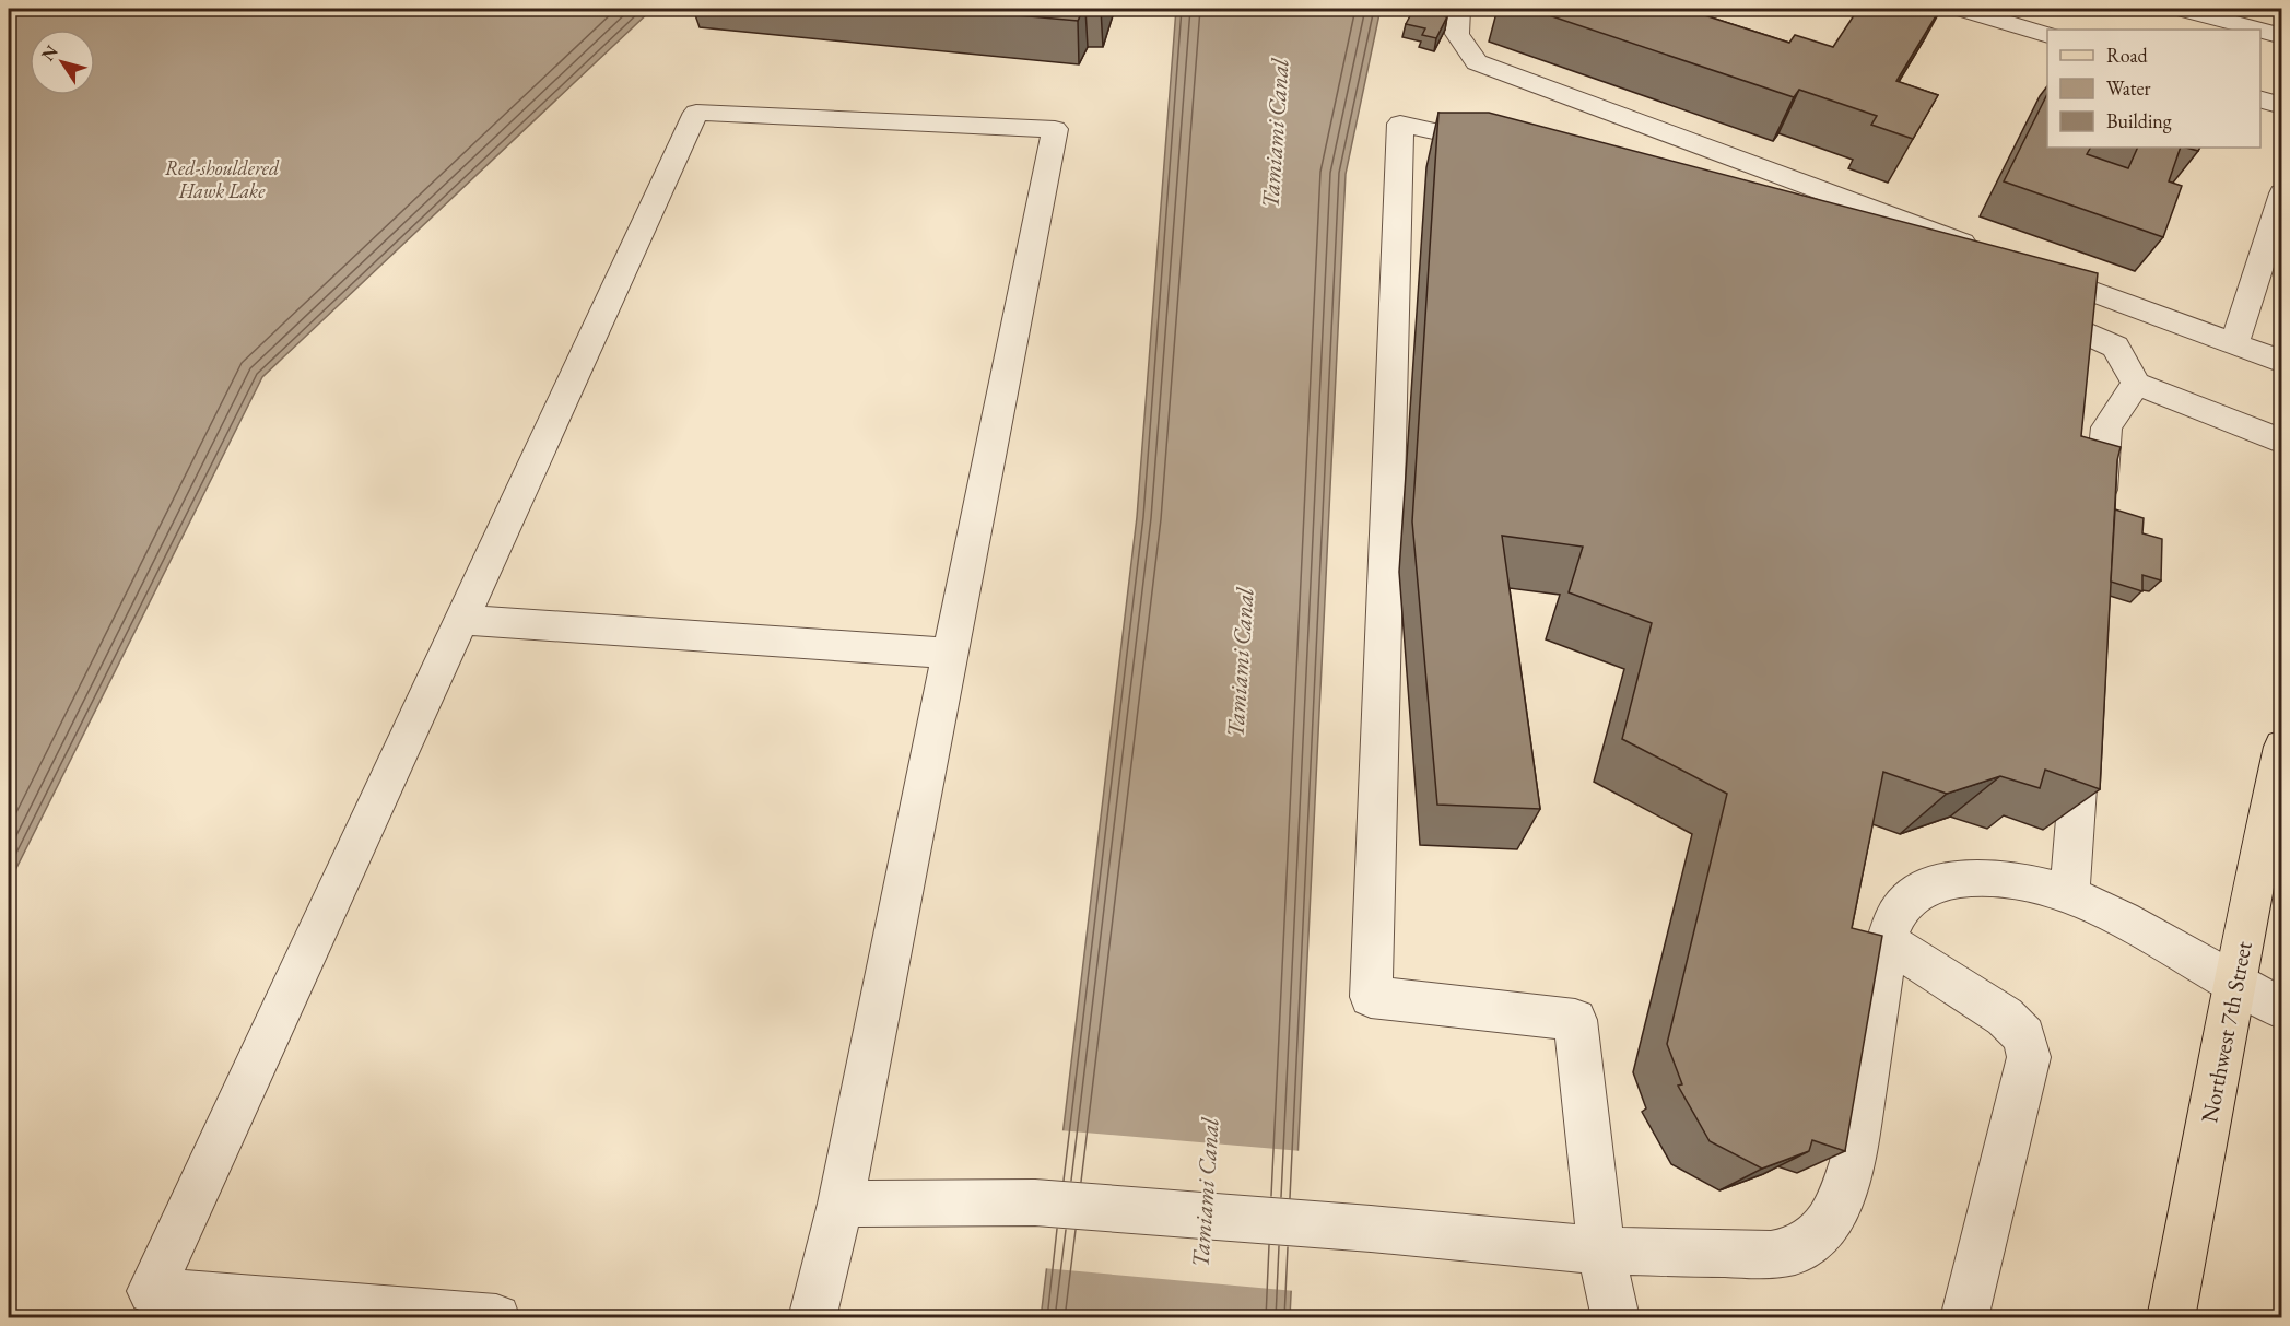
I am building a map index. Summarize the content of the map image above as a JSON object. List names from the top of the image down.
{
  "streets": {
    "main road": ["Northwest 7th Street"]
  },
  "water": ["Tamiami Canal", "Red-shouldered Hawk Lake"],
  "legend": ["Road", "Water", "Building"],
  "north": "top left"
}
